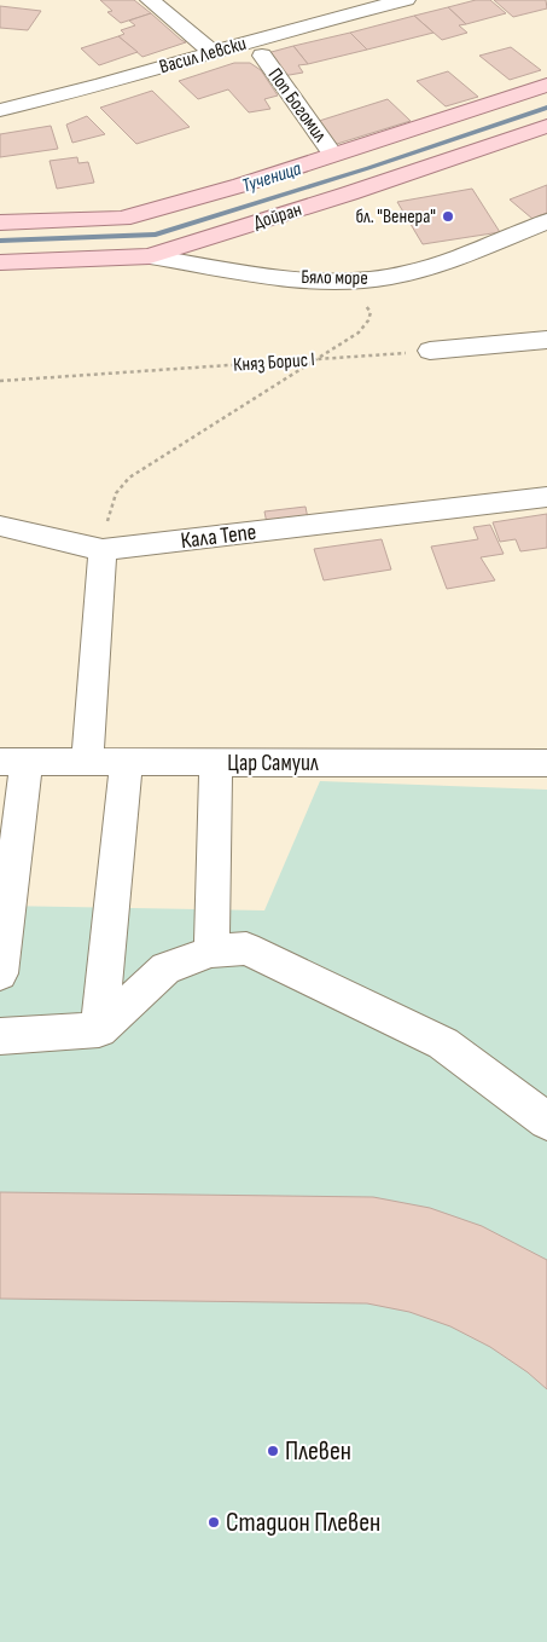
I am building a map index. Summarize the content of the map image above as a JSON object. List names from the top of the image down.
{
  "streets": {
    "main road": ["Дойран"],
    "street": [
      "Васил Левски",
      "Поп Богомил",
      "Бяло море",
      "Кала Тепе",
      "Цар Самуил"
    ],
    "path": ["Княз Борис I"]
  },
  "crossings": [
    ["Поп Богомил", "Дойран"],
    ["Дойран", "Бяло море"]
  ],
  "water": ["Тученица"],
  "places": ["бл. \"Венера\"", "Плевен", "Стадион Плевен"]
}
